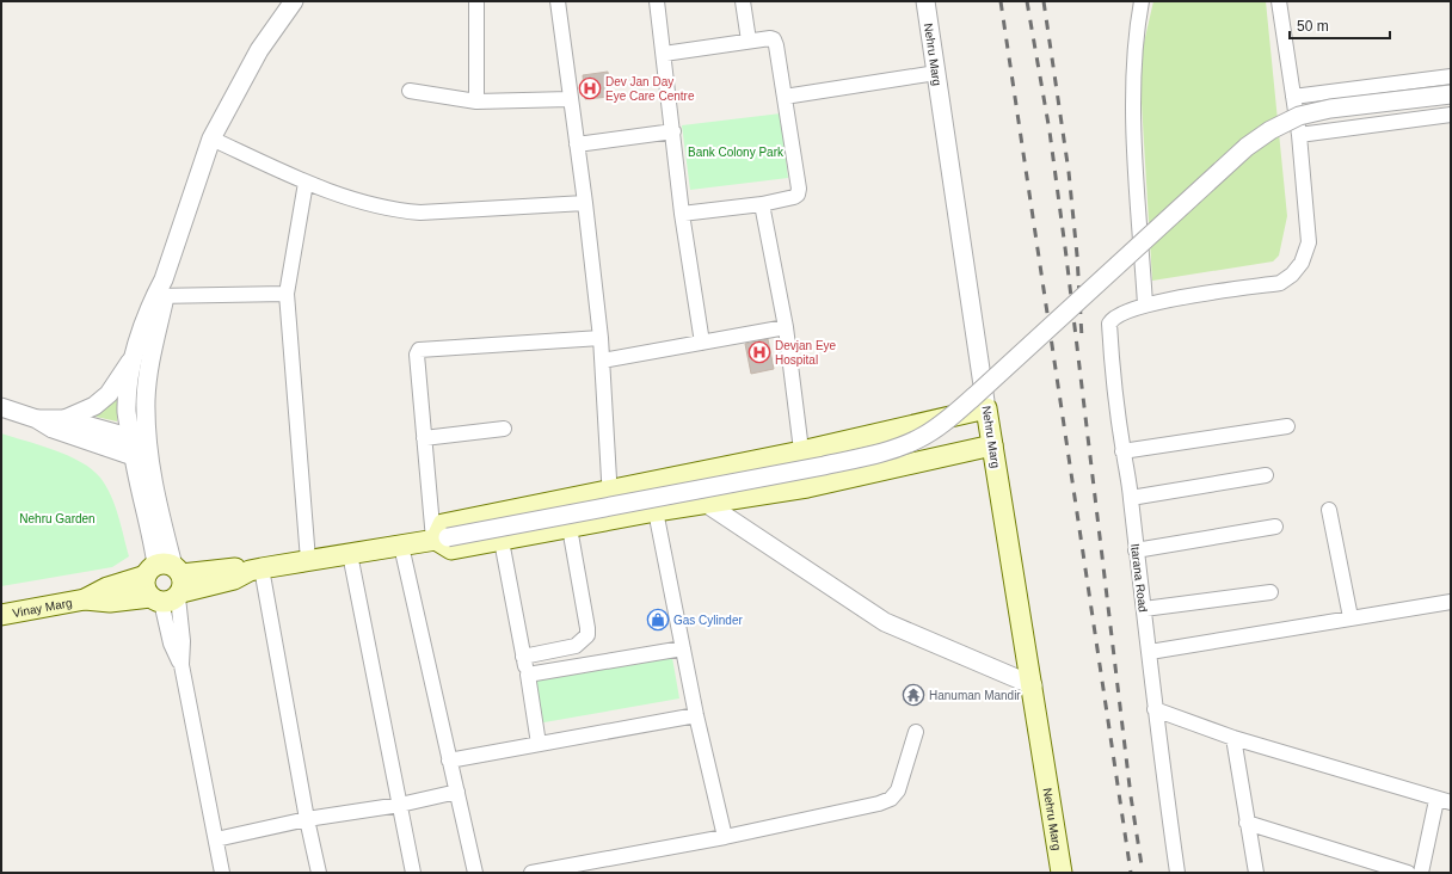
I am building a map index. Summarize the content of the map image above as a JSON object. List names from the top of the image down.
{
  "streets": {
    "main road": ["Nehru Marg", "Vinay Marg"],
    "street": ["Itarana Road"]
  },
  "parks": ["Bank Colony Park", "Nehru Garden"],
  "places": {
    "hospital": ["Dev Jan Day Eye Care Centre", "Devjan Eye Hospital"],
    "shop": ["Gas Cylinder"],
    "temple": ["Hanuman Mandir"]
  },
  "scale_bar": "50 m"
}
